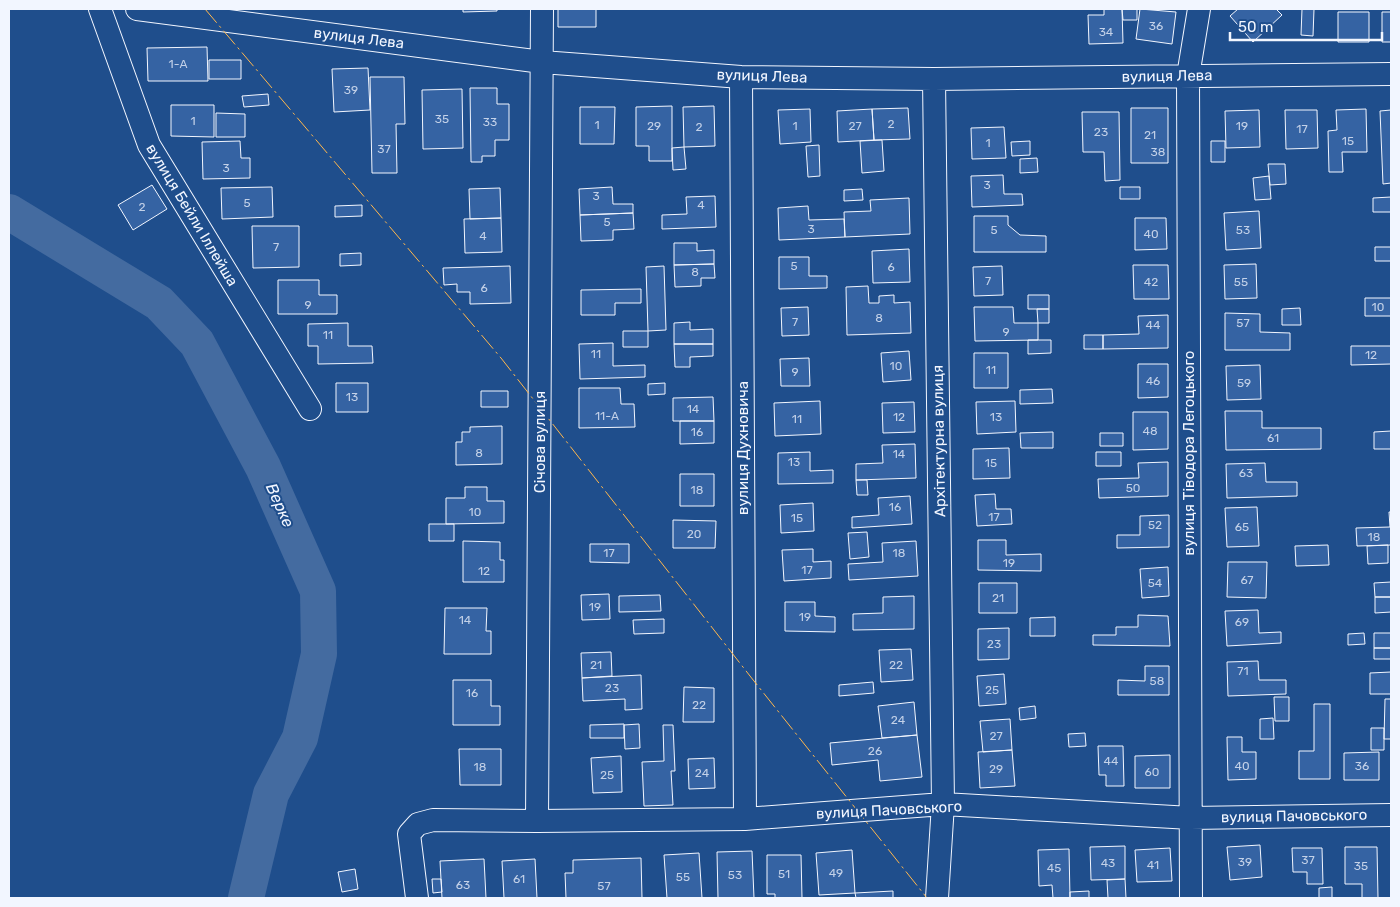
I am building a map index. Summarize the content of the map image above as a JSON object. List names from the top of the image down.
{
  "streets": {
    "street": [
      "вулиця Лева",
      "вулиця Бейли Іллейша",
      "Архітектурна вулиця",
      "Січова вулиця",
      "вулиця Духновича",
      "вулиця Тіводора Легоцького",
      "вулиця Пачовського"
    ]
  },
  "crossings": [
    ["вулиця Лева", "Архітектурна вулиця"],
    ["вулиця Лева", "Січова вулиця"],
    ["вулиця Лева", "вулиця Духновича"],
    ["вулиця Лева", "вулиця Тіводора Легоцького"],
    ["Архітектурна вулиця", "вулиця Пачовського"],
    ["Січова вулиця", "вулиця Пачовського"],
    ["вулиця Духновича", "вулиця Пачовського"],
    ["вулиця Тіводора Легоцького", "вулиця Пачовського"]
  ],
  "water": ["Верке"],
  "house_numbers": [
    "36",
    "34",
    "1-А",
    "39",
    "35",
    "1",
    "33",
    "2",
    "1",
    "29",
    "1",
    "27",
    "19",
    "2",
    "17",
    "23",
    "21",
    "15",
    "1",
    "37",
    "38",
    "3",
    "3",
    "3",
    "5",
    "4",
    "2",
    "5",
    "3",
    "5",
    "53",
    "40",
    "4",
    "7",
    "5",
    "6",
    "8",
    "7",
    "42",
    "55",
    "6",
    "9",
    "10",
    "8",
    "7",
    "57",
    "44",
    "9",
    "11",
    "11",
    "12",
    "10",
    "11",
    "9",
    "46",
    "59",
    "13",
    "14",
    "11-А",
    "12",
    "13",
    "11",
    "48",
    "16",
    "61",
    "8",
    "14",
    "13",
    "15",
    "63",
    "50",
    "18",
    "16",
    "10",
    "17",
    "15",
    "52",
    "65",
    "20",
    "18",
    "17",
    "18",
    "19",
    "17",
    "12",
    "67",
    "54",
    "21",
    "19",
    "19",
    "14",
    "69",
    "23",
    "21",
    "22",
    "71",
    "58",
    "23",
    "25",
    "16",
    "22",
    "24",
    "27",
    "26",
    "44",
    "40",
    "36",
    "18",
    "29",
    "60",
    "24",
    "25",
    "37",
    "39",
    "43",
    "41",
    "35",
    "45",
    "49",
    "51",
    "53",
    "55",
    "61",
    "63",
    "57"
  ],
  "scale_bar": "50 m"
}
